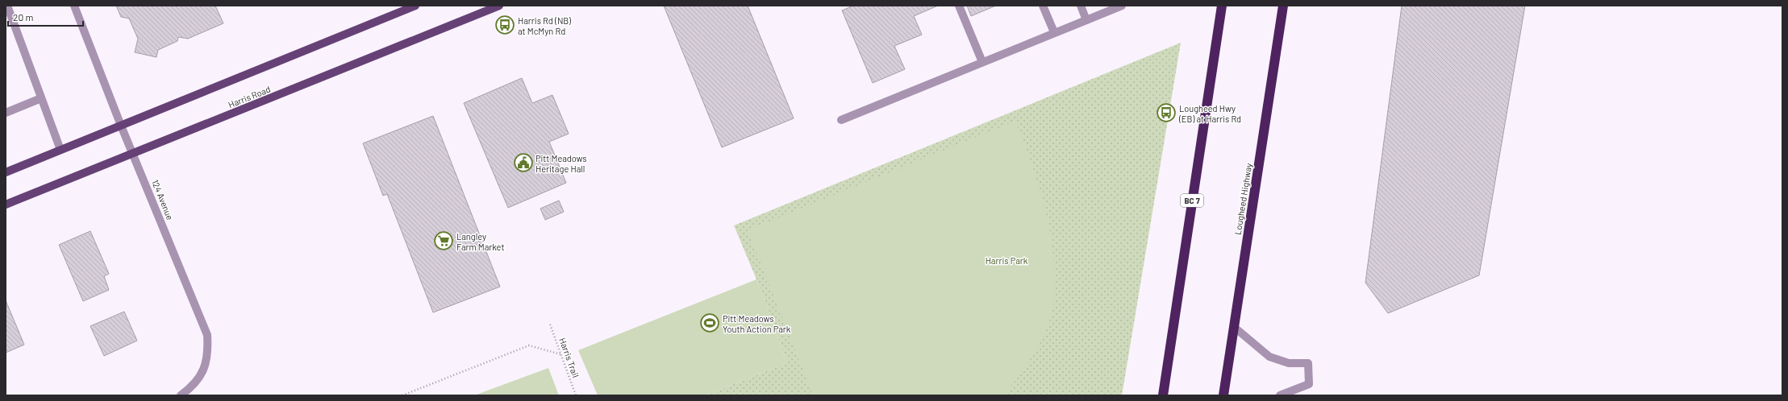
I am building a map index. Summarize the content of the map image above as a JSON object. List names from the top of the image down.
{
  "streets": {
    "highway": ["Lougheed Highway", "BC 7"],
    "main road": ["Harris Road"],
    "street": ["124 Avenue"],
    "path": ["Harris Trail"]
  },
  "crossings": [
    ["Harris Road", "124 Avenue"]
  ],
  "parks": ["Harris Park"],
  "places": {
    "bus stop": ["Harris Rd (NB) at McMyn Rd", "Lougheed Hwy (EB) at Harris Rd"],
    "public building": ["Pitt Meadows Heritage Hall"],
    "supermarket": ["Langley Farm Market"],
    "sports": ["Pitt Meadows Youth Action Park"]
  },
  "scale_bar": "20 m"
}
